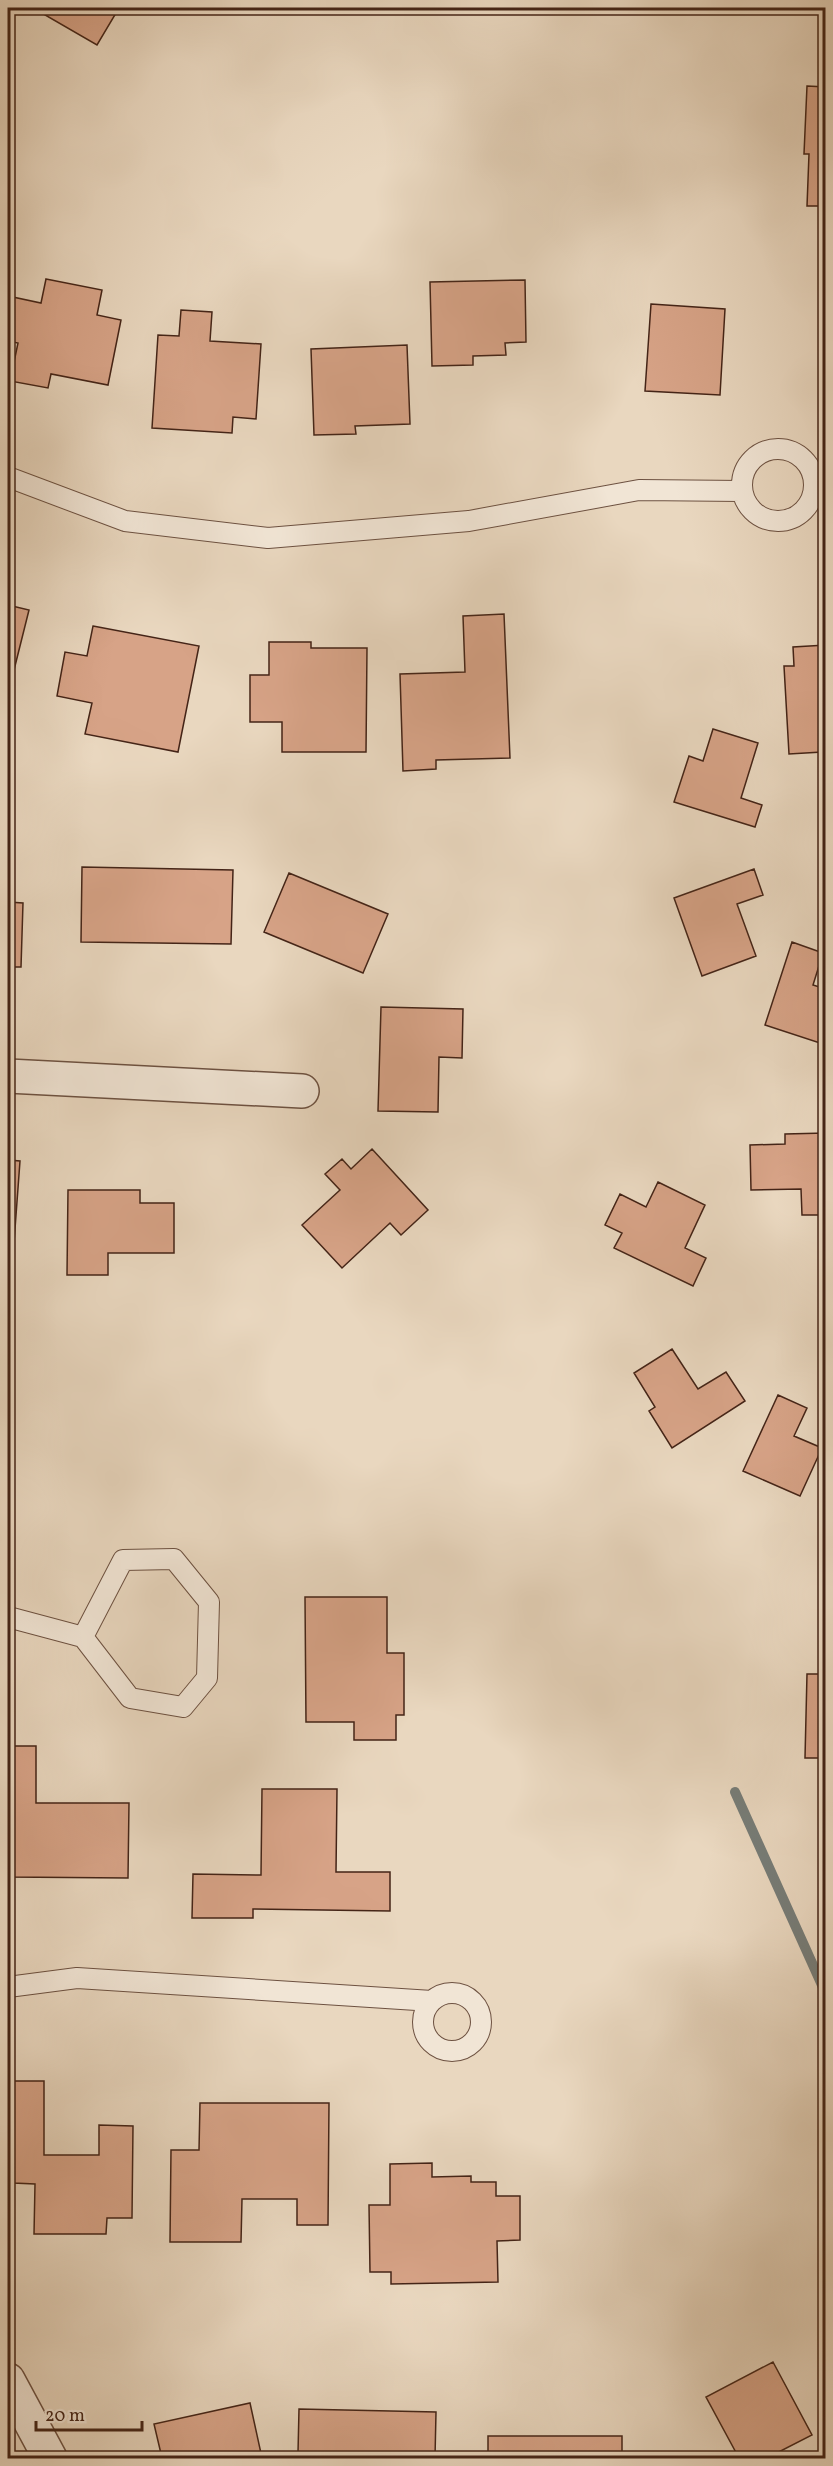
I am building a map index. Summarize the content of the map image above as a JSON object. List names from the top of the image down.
{
  "scale_bar": "20 m"
}
